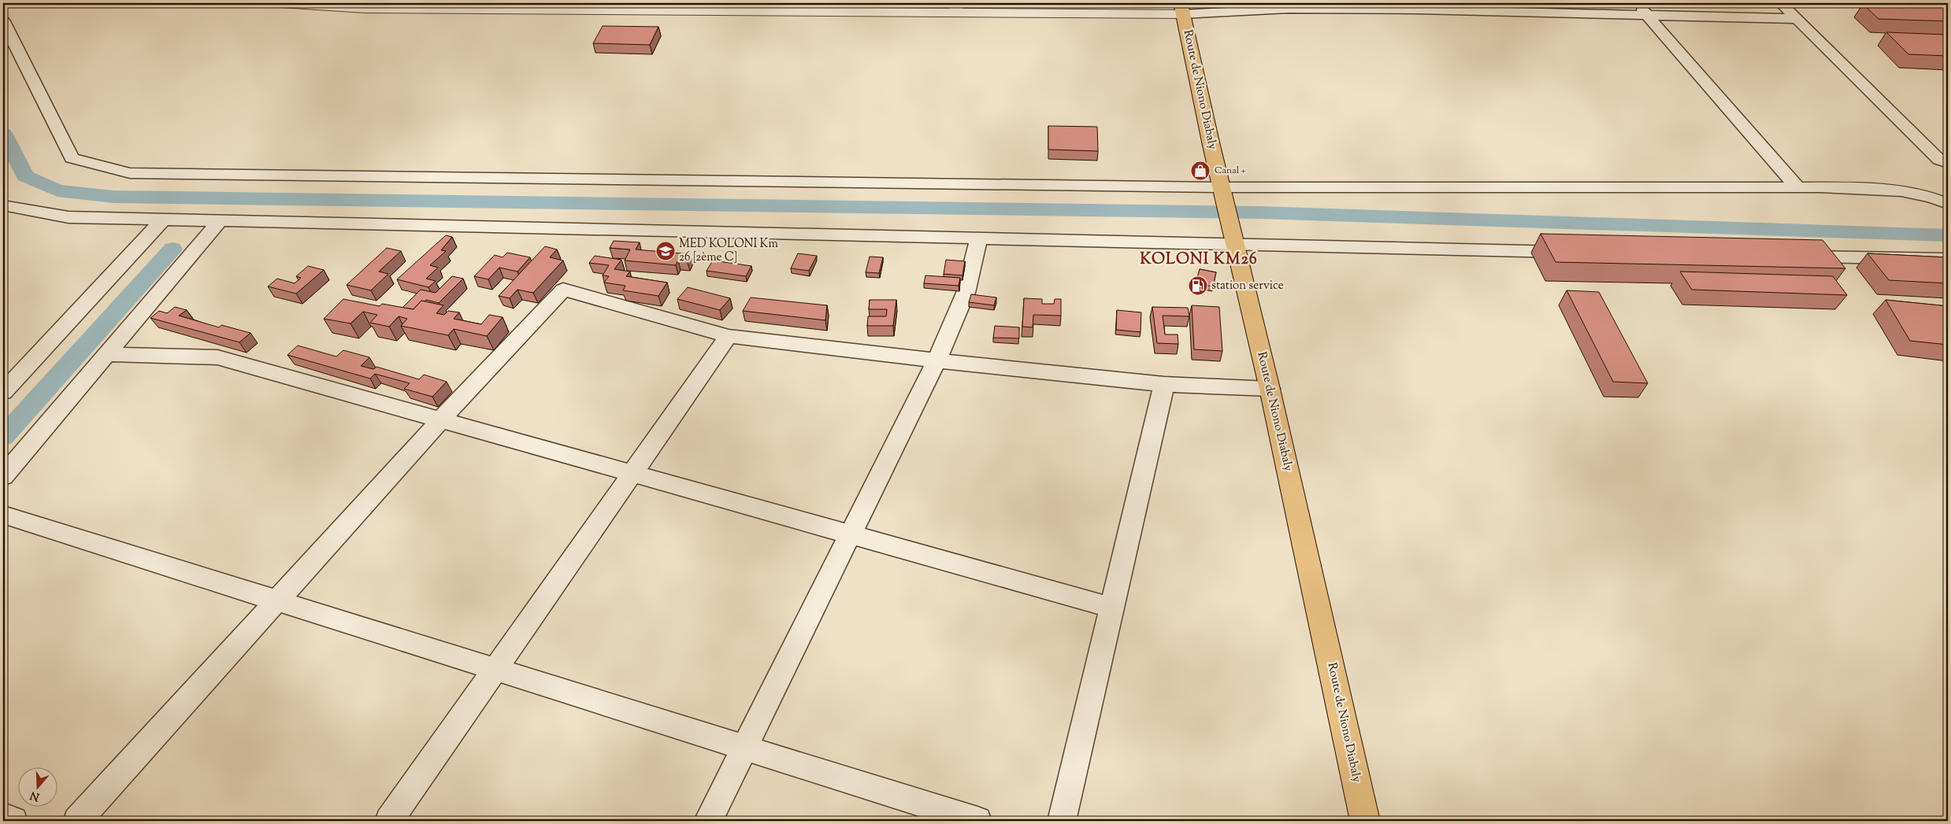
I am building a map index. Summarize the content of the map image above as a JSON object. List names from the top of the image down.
{
  "streets": {
    "main road": ["Route de Niono Diabaly"]
  },
  "districts": ["KOLONI KM26"],
  "places": {
    "shop": ["Canal +"],
    "school or university": ["MED KOLONI Km 26 [2ème C]"],
    "fuel station": ["station service"]
  },
  "north": "bottom"
}
